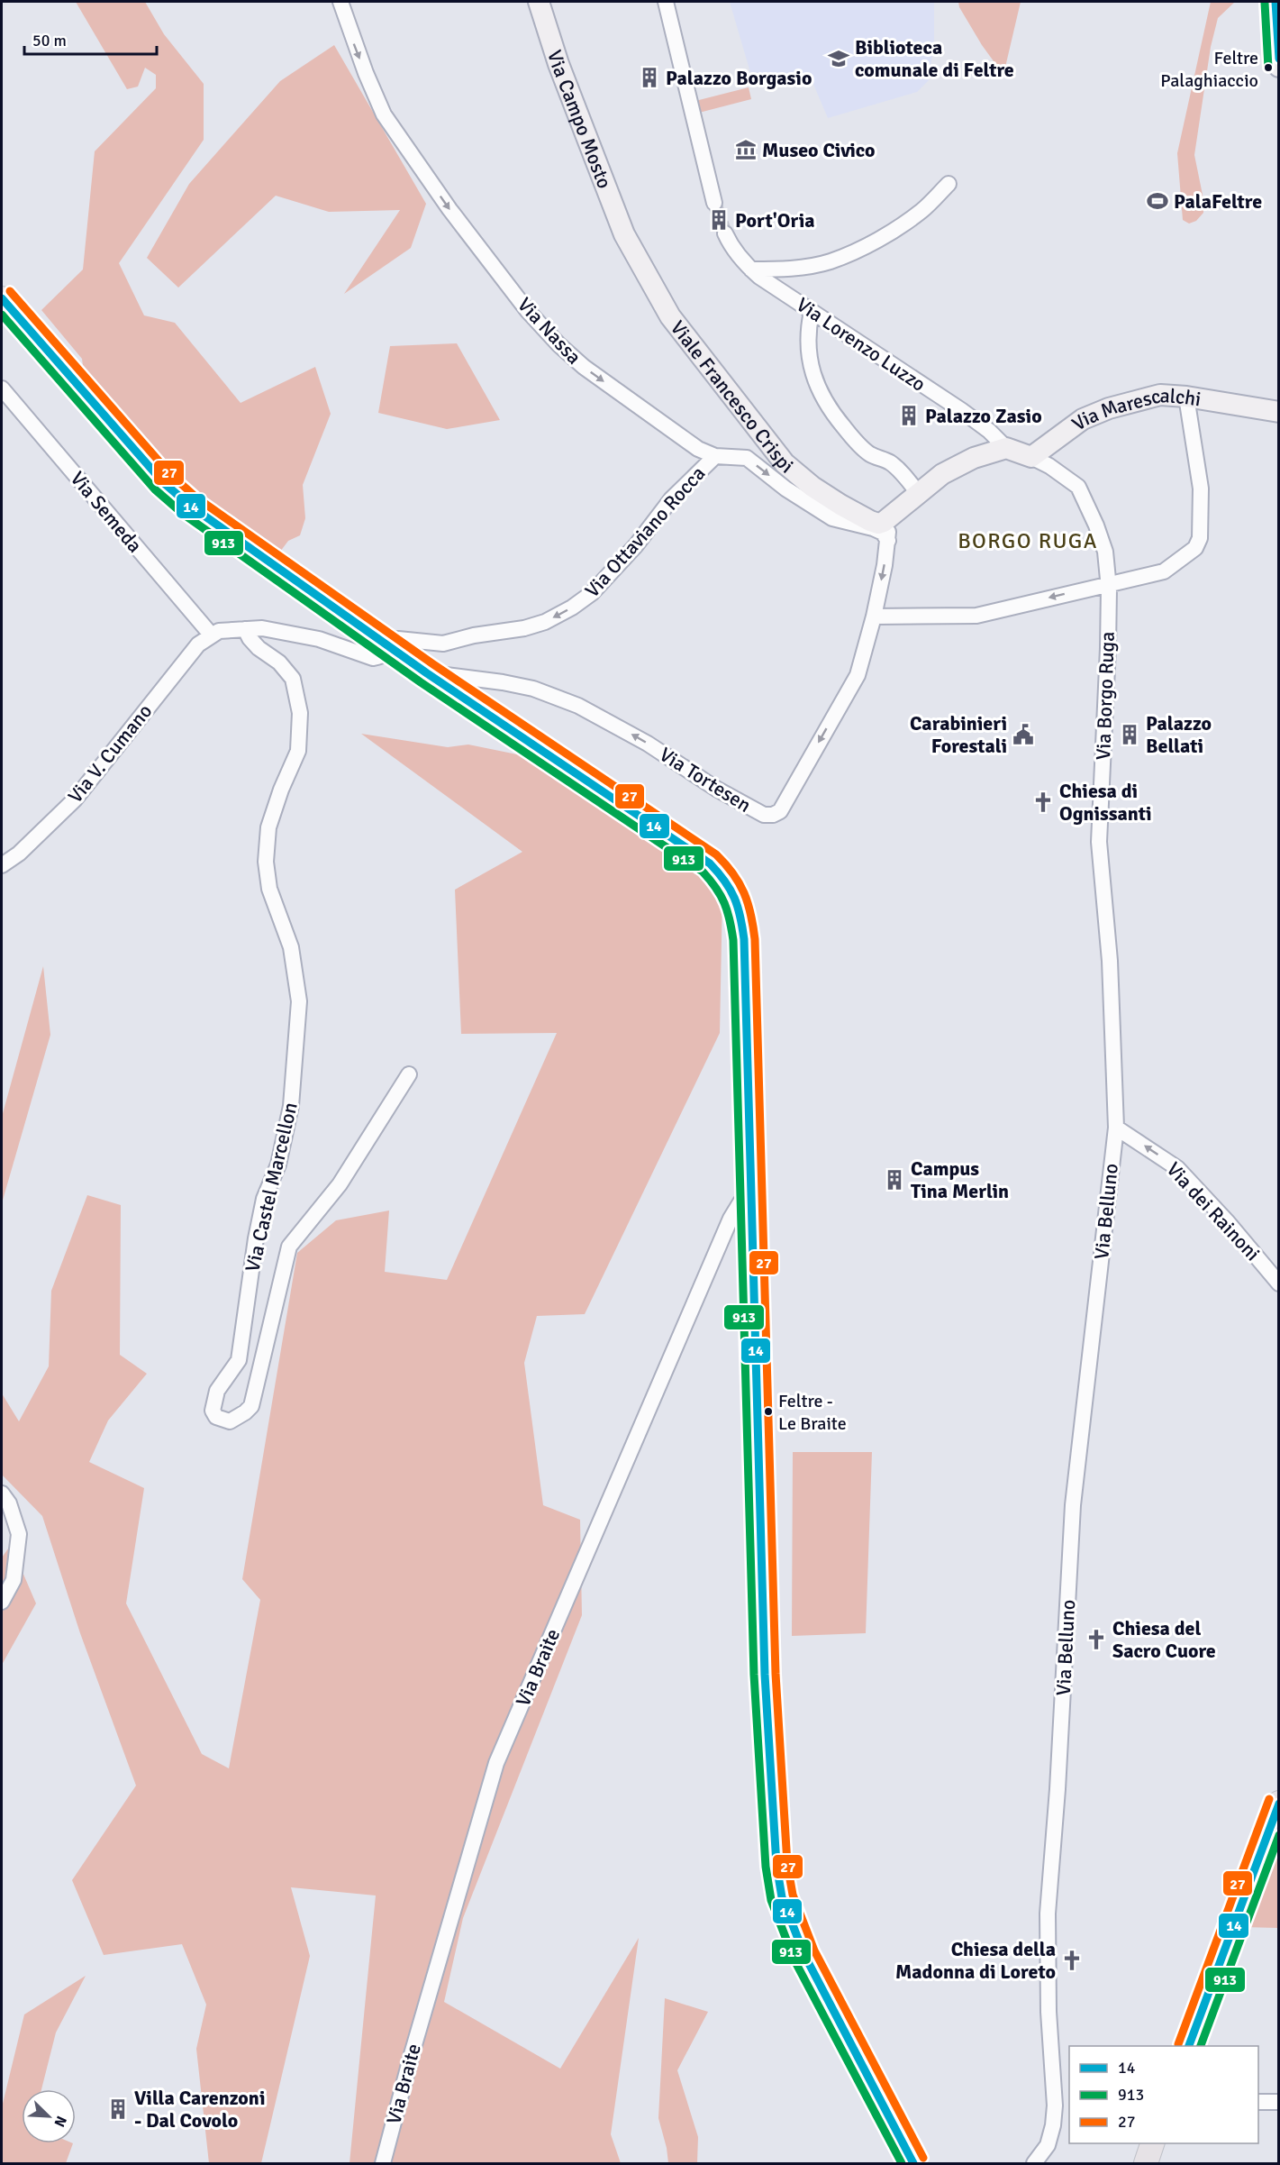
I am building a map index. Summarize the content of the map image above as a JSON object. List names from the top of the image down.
{
  "streets": {
    "street": [
      "Via Campo Mosto",
      "Via Nassa",
      "Via Lorenzo Luzzo",
      "Viale Francesco Crispi",
      "Via Marescalchi",
      "Via Semeda",
      "Via Ottaviano Rocca",
      "Via Borgo Ruga",
      "Via V. Cumano",
      "Via Tortesen",
      "Via Castel Marcellon",
      "Via Belluno",
      "Via dei Rainoni",
      "Via Braite"
    ]
  },
  "crossings": [
    ["Via Campo Mosto", "Viale Francesco Crispi"],
    ["Via Nassa", "Viale Francesco Crispi"],
    ["Via Nassa", "Via Ottaviano Rocca"],
    ["Via Nassa", "Via Tortesen"],
    ["Viale Francesco Crispi", "Via Tortesen"],
    ["Via Marescalchi", "Via Borgo Ruga"],
    ["Via Semeda", "Via V. Cumano"],
    ["Via Borgo Ruga", "Via Belluno"],
    ["Via Borgo Ruga", "Via dei Rainoni"],
    ["Via Belluno", "Via dei Rainoni"]
  ],
  "one_way": ["Via Nassa", "Via Ottaviano Rocca", "Via dei Rainoni"],
  "districts": ["BORGO RUGA"],
  "places": {
    "school or university": ["Biblioteca comunale di Feltre"],
    "other": ["Feltre Palaghiaccio", "Feltre - Le Braite"],
    "building": [
      "Palazzo Borgasio",
      "Port'Oria",
      "Palazzo Zasio",
      "Palazzo Bellati",
      "Campus Tina Merlin",
      "Villa Carenzoni - Dal Covolo"
    ],
    "museum": ["Museo Civico"],
    "sports": ["PalaFeltre"],
    "public building": ["Carabinieri Forestali"],
    "church": ["Chiesa di Ognissanti", "Chiesa del Sacro Cuore", "Chiesa della Madonna di Loreto"]
  },
  "lines": ["transit line 14", "transit line 913", "transit line 27"],
  "legend": ["14", "913", "27"],
  "scale_bar": "50 m",
  "north": "bottom right"
}
